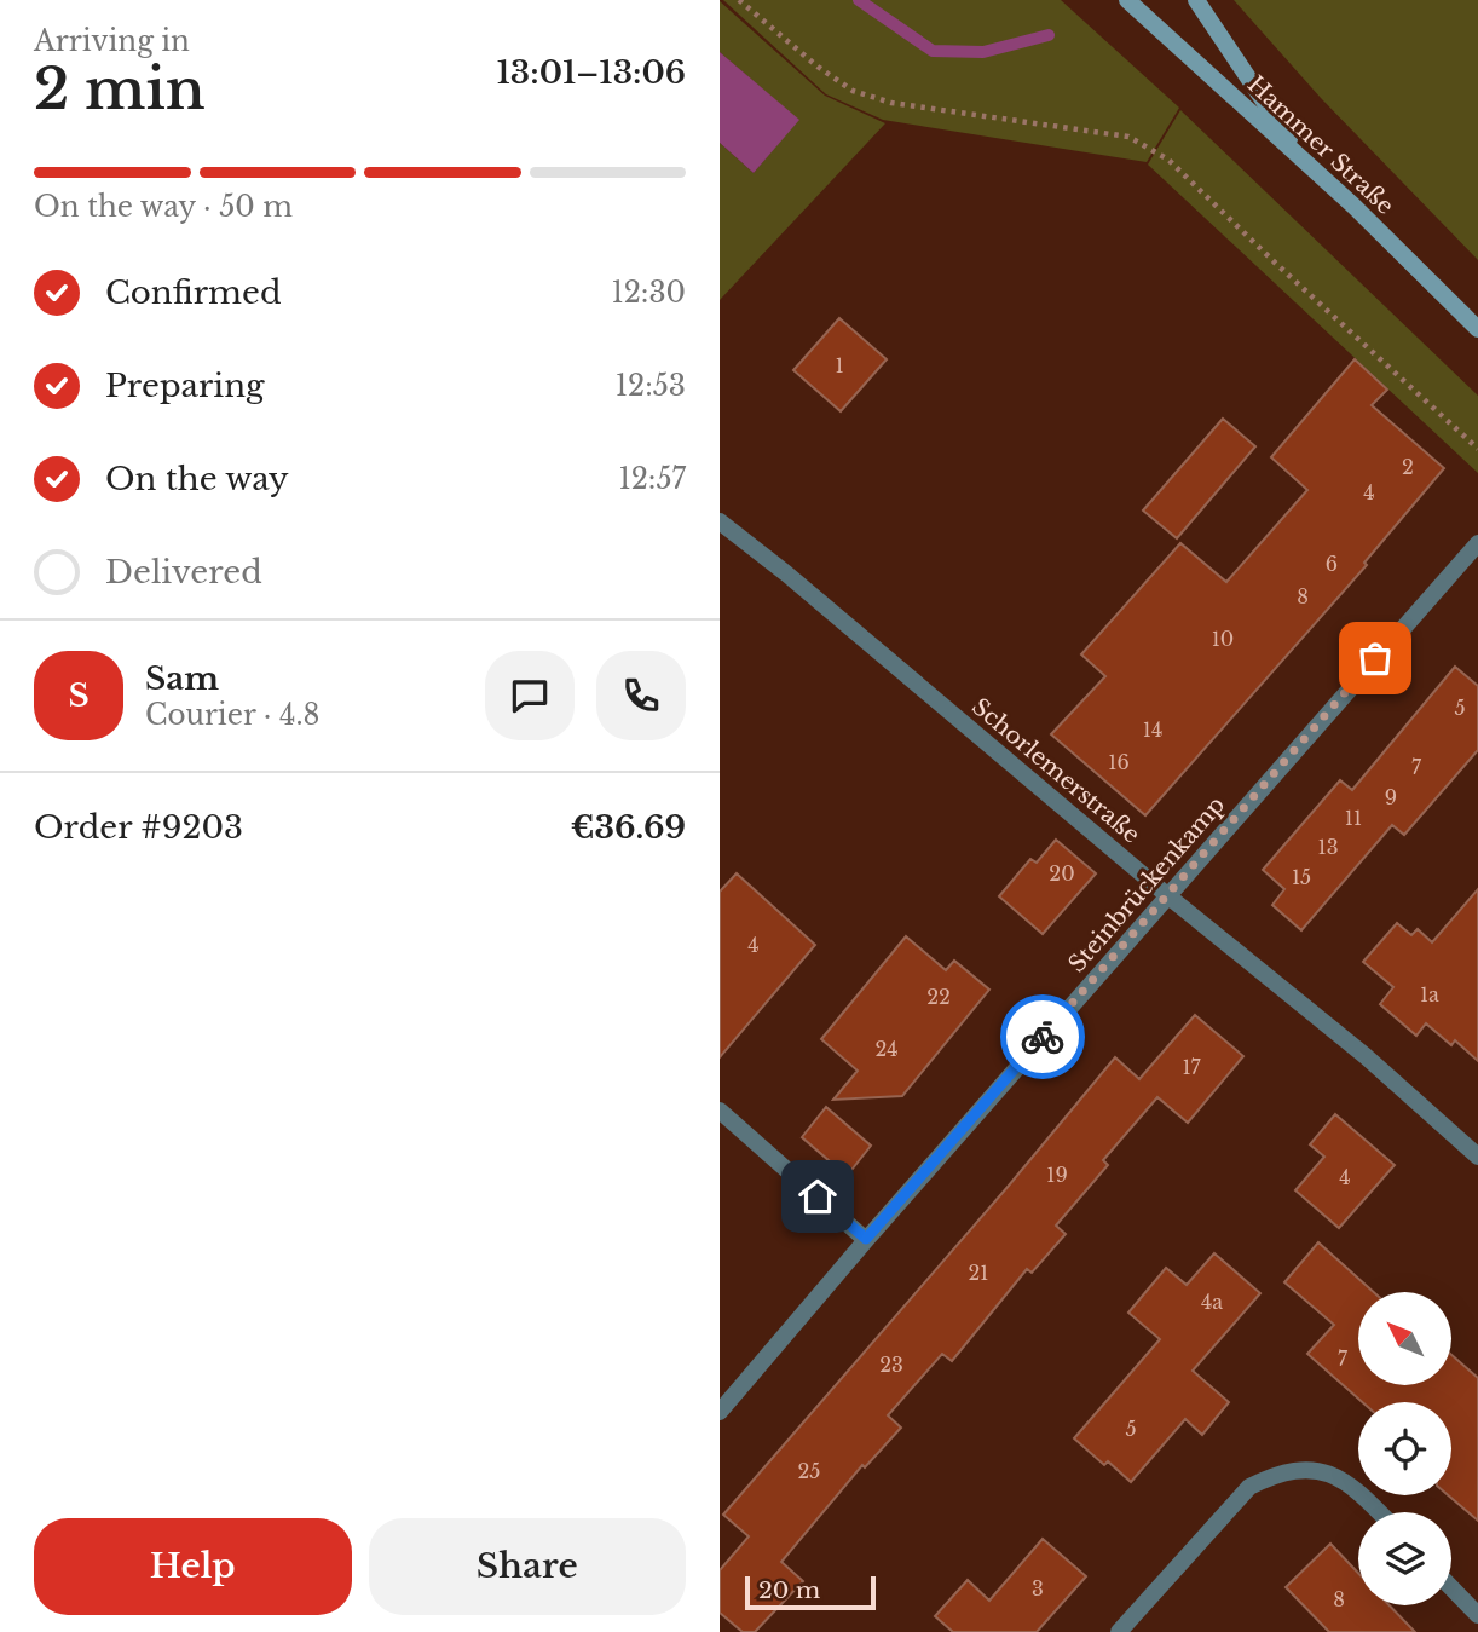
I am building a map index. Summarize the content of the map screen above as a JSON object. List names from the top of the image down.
{
  "streets": {
    "main road": ["Hammer Straße"],
    "street": ["Schorlemerstraße", "Steinbrückenkamp"]
  },
  "crossings": [
    ["Schorlemerstraße", "Steinbrückenkamp"]
  ],
  "house_numbers": [
    "1",
    "2",
    "4",
    "6",
    "8",
    "10",
    "5",
    "14",
    "16",
    "7",
    "9",
    "11",
    "13",
    "20",
    "15",
    "4",
    "1a",
    "22",
    "24",
    "17",
    "19",
    "4",
    "21",
    "4a",
    "7",
    "23",
    "5",
    "25",
    "3",
    "8"
  ],
  "scale_bar": "20 m",
  "north": "top left",
  "page": {
    "heading": ["2 min", "Arriving in", "13:01–13:06"],
    "panel": [
      "Sam",
      "Courier · 4.8",
      "Order #9203",
      "€36.69"
    ],
    "bar": "On the way · 50 m",
    "list": [
      ["Confirmed", "12:30"],
      ["Preparing", "12:53"],
      ["On the way", "12:57"],
      "Delivered"
    ],
    "round": "S",
    "buttons": ["Help", "Share"],
    "scale": "20 m"
  }
}
